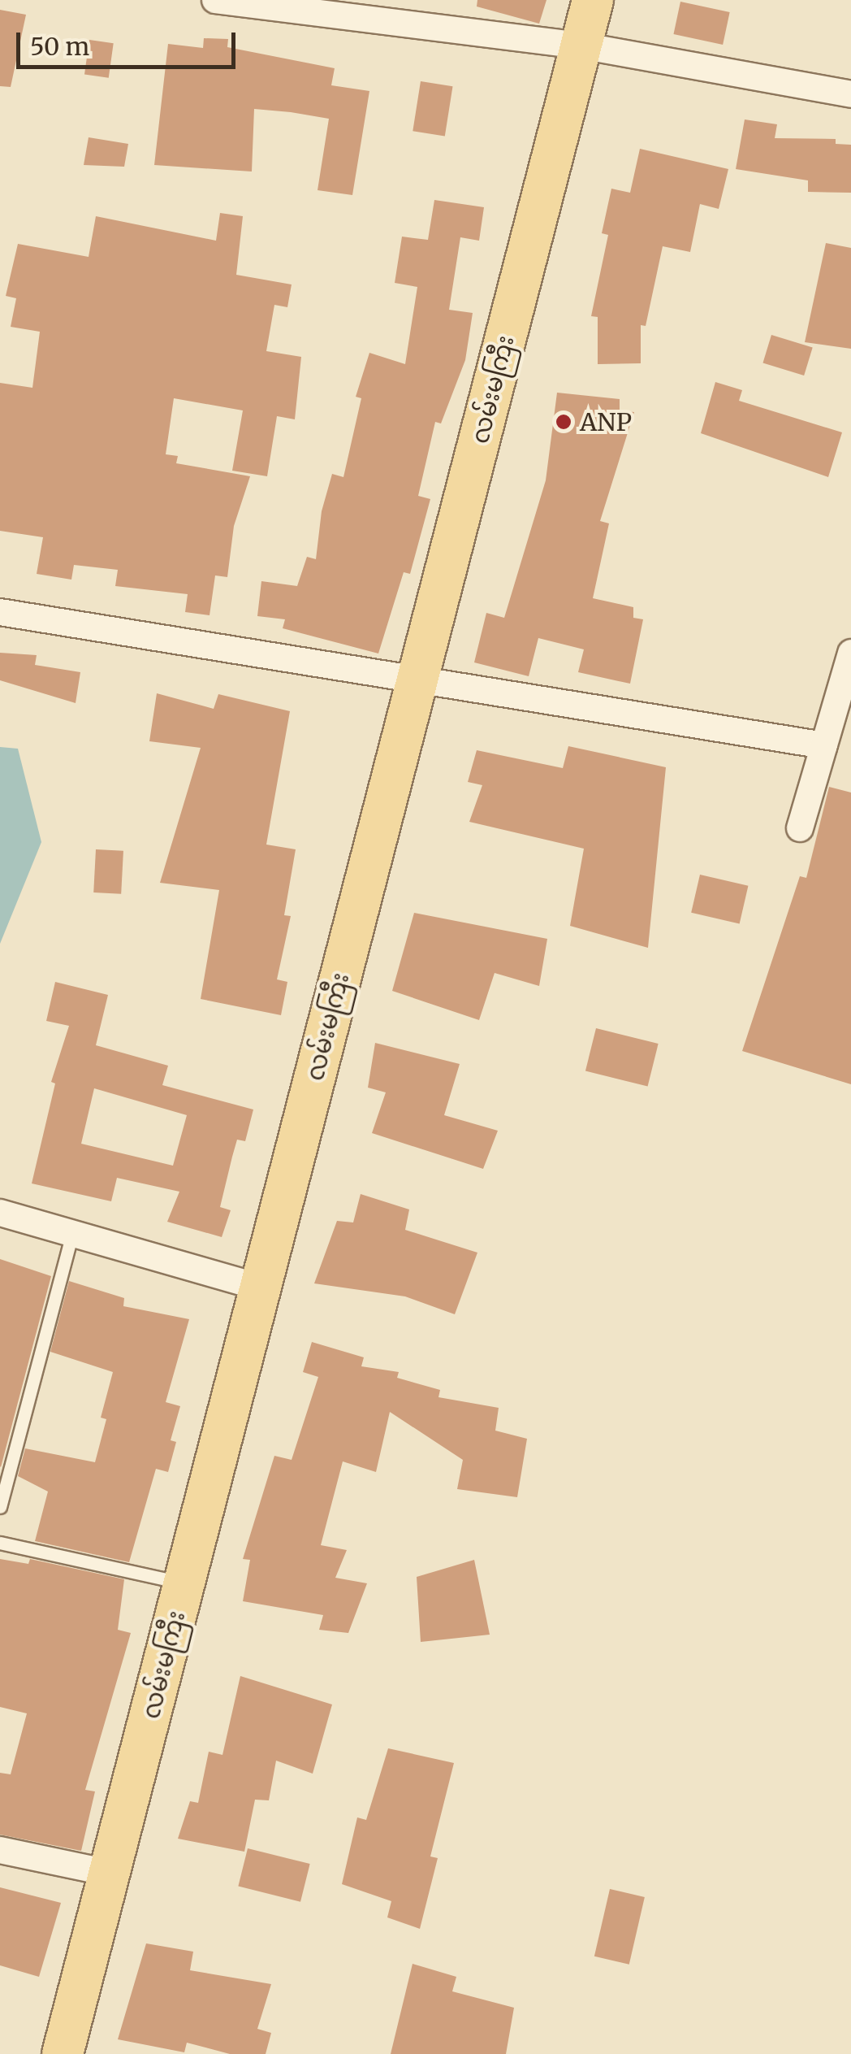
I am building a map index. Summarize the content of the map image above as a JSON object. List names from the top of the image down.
{
  "streets": {
    "main road": ["လမ်းမကြီး"]
  },
  "places": ["ANP"],
  "scale_bar": "50 m"
}
